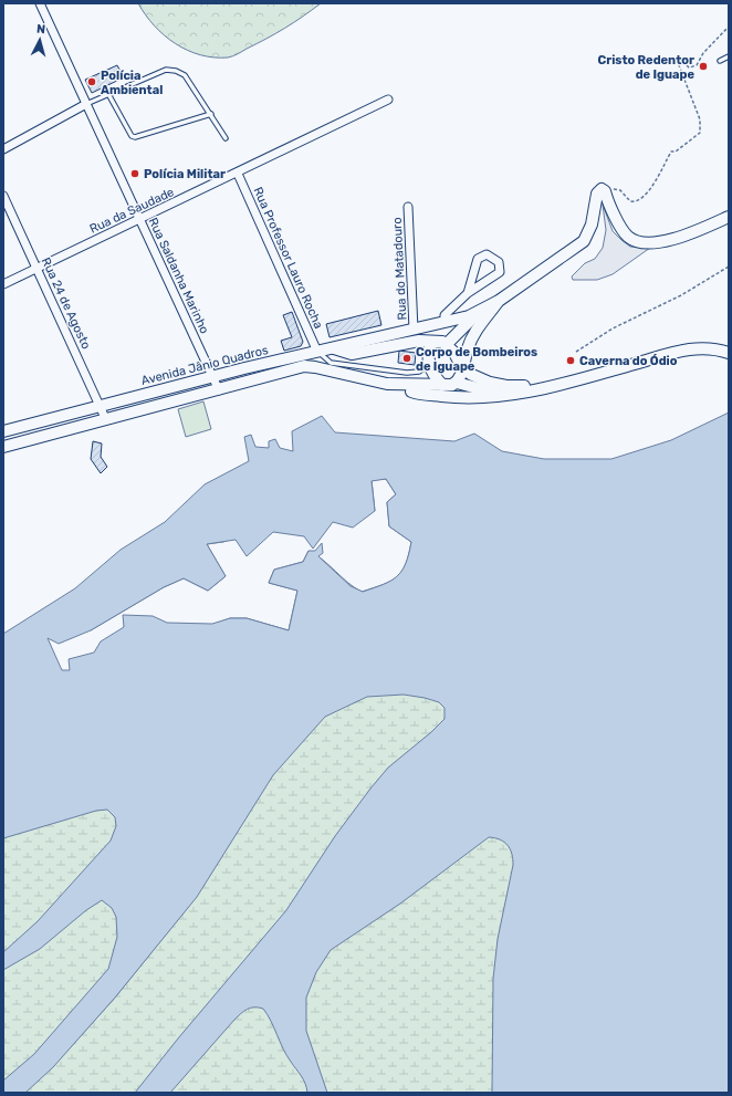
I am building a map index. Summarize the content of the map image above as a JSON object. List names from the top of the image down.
{
  "streets": {
    "main road": ["Avenida Jânio Quadros"],
    "street": [
      "Rua da Saudade",
      "Rua Professor Lauro Rocha",
      "Rua do Matadouro",
      "Rua Saldanha Marinho",
      "Rua 24 de Agosto"
    ]
  },
  "crossings": [
    ["Rua da Saudade", "Rua Professor Lauro Rocha"],
    ["Rua da Saudade", "Rua Saldanha Marinho"],
    ["Rua da Saudade", "Rua 24 de Agosto"],
    ["Rua Professor Lauro Rocha", "Avenida Jânio Quadros"],
    ["Rua do Matadouro", "Avenida Jânio Quadros"],
    ["Rua Saldanha Marinho", "Avenida Jânio Quadros"],
    ["Rua 24 de Agosto", "Avenida Jânio Quadros"]
  ],
  "places": [
    "Cristo Redentor de Iguape",
    "Polícia Ambiental",
    "Polícia Militar",
    "Corpo de Bombeiros de Iguape",
    "Caverna do Ódio"
  ],
  "north": "top"
}
